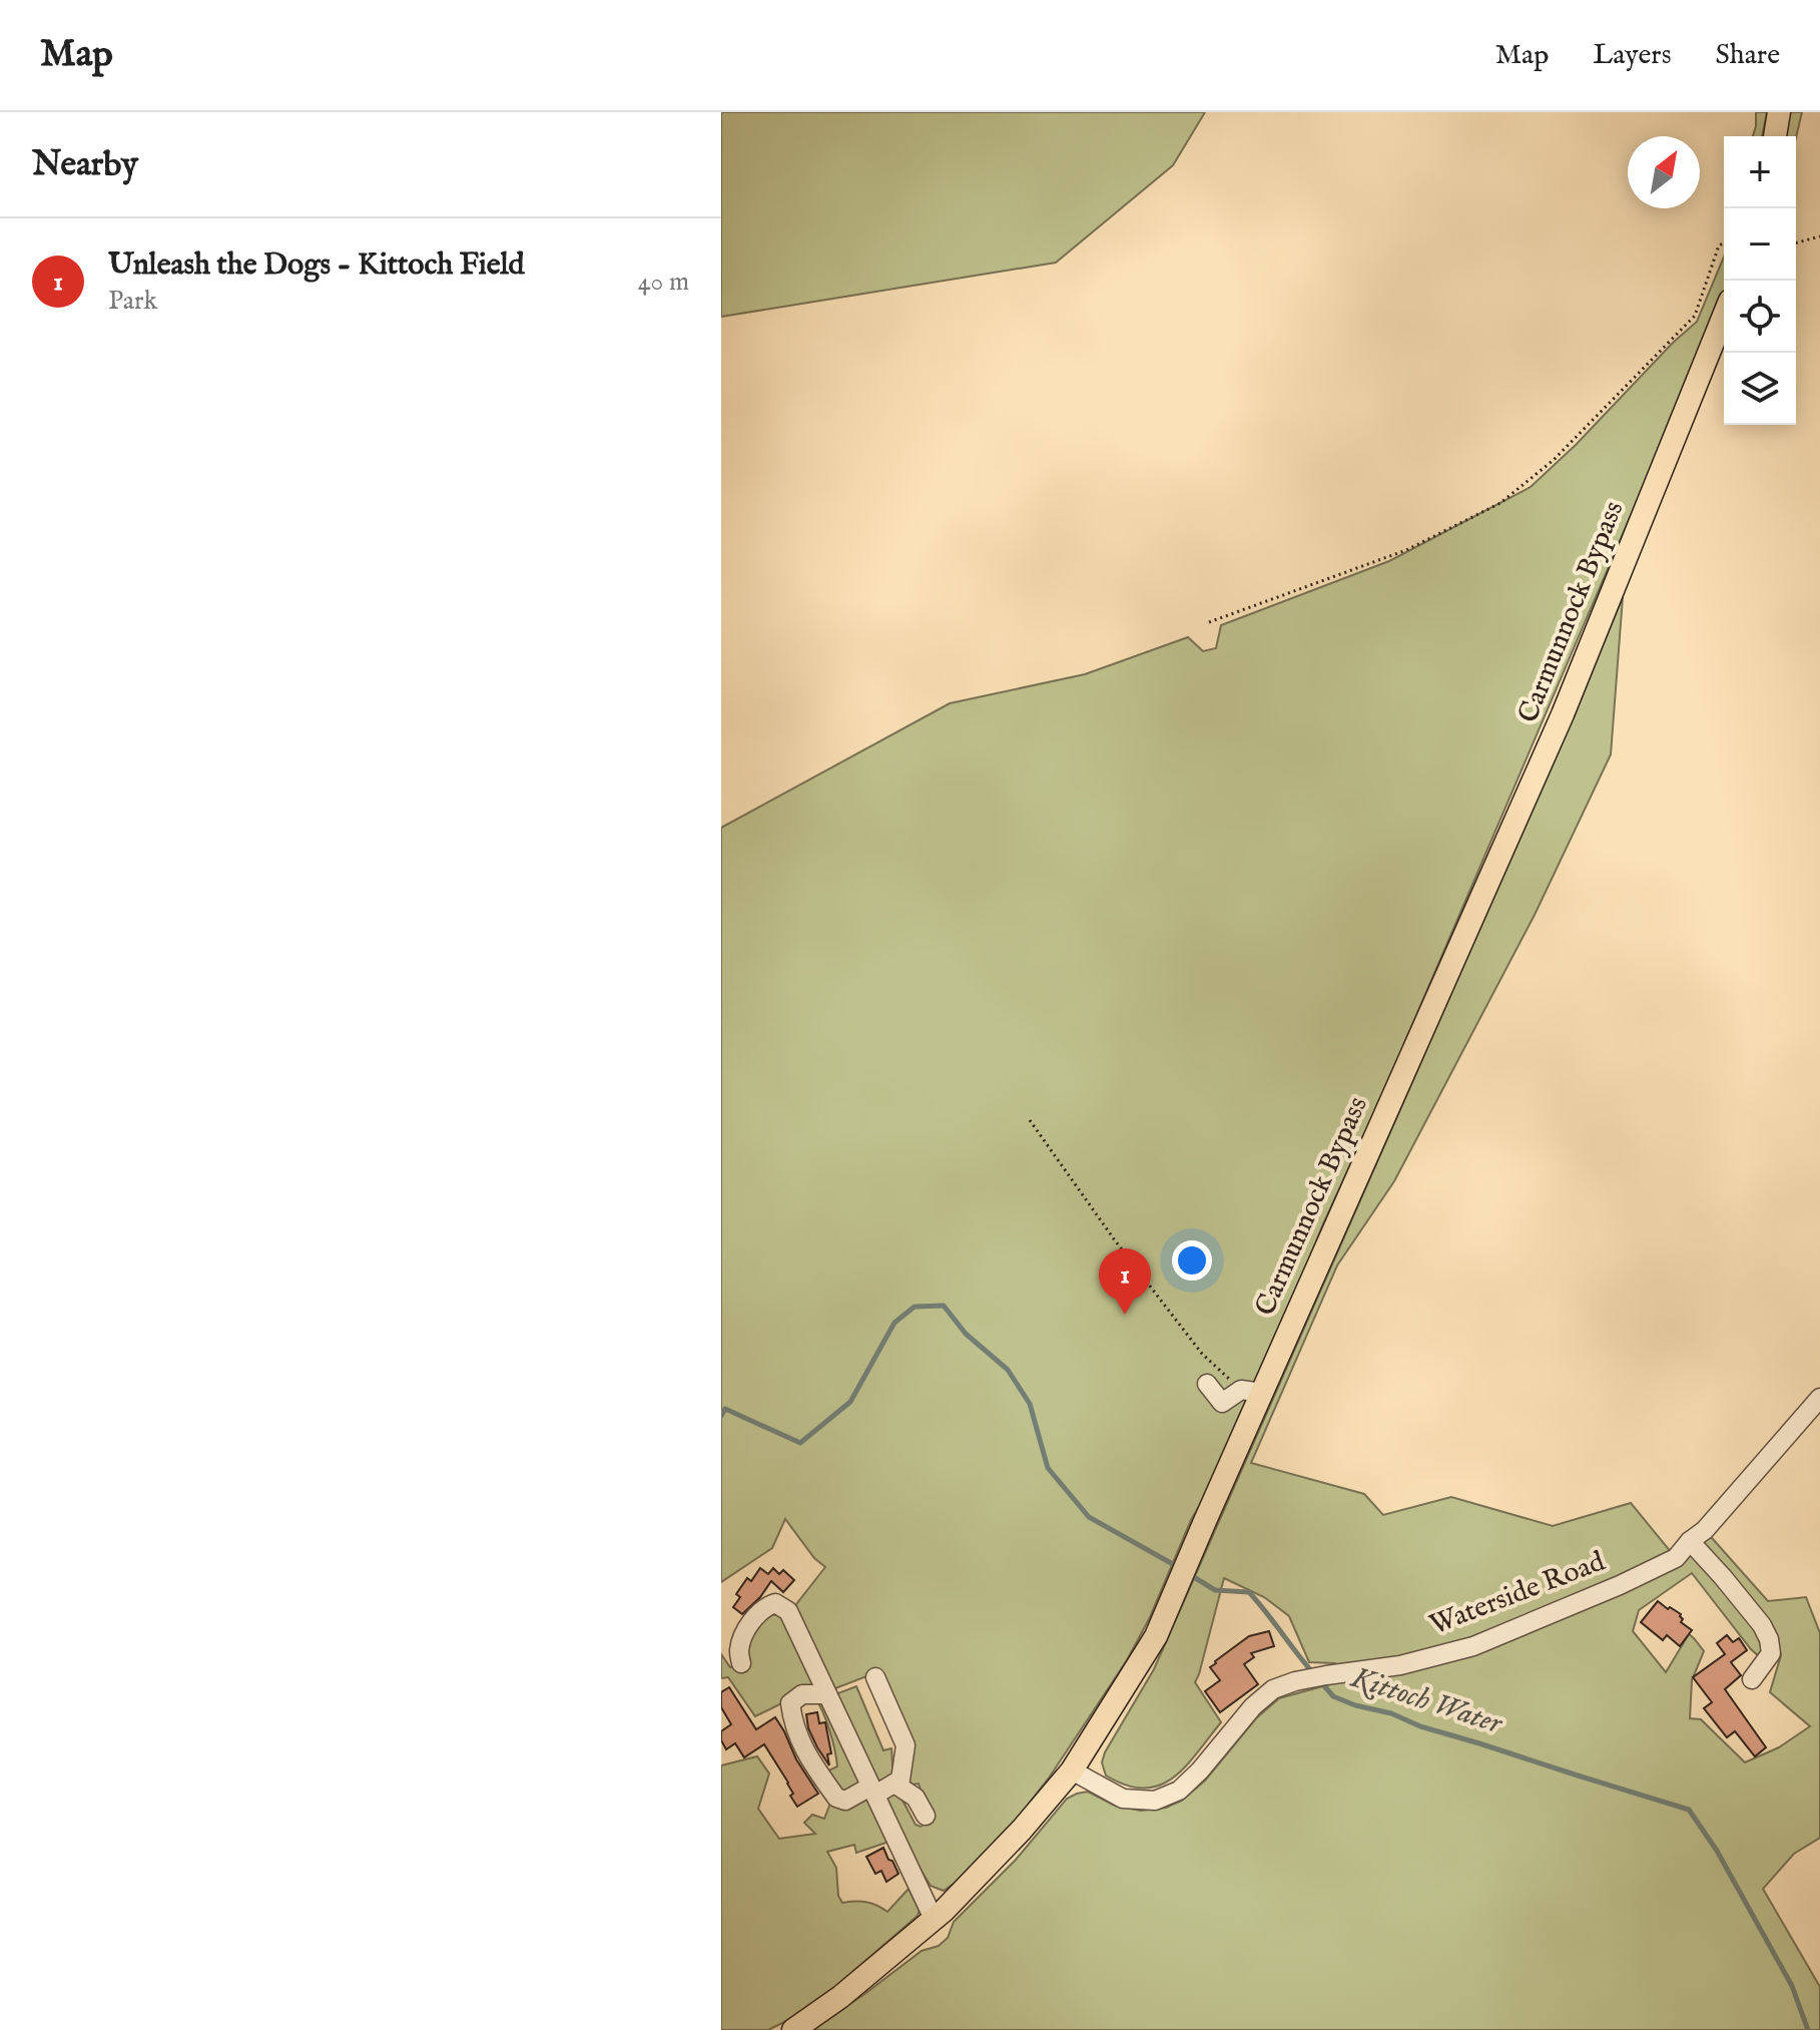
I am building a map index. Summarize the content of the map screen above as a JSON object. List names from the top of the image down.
{
  "streets": {
    "main road": ["Carmunnock Bypass"],
    "street": ["Waterside Road"]
  },
  "crossings": [
    ["Carmunnock Bypass", "Waterside Road"]
  ],
  "water": ["Kittoch Water"],
  "north": "top right",
  "page": {
    "header": "Map",
    "nav": ["Map", "Layers", "Share"],
    "heading": "Nearby",
    "map_buttons": ["+", "−"],
    "list": [
      {
        "mark": "1",
        "name": "Unleash the Dogs - Kittoch Field",
        "note": "Park",
        "value": "40 m"
      }
    ],
    "pins": "1"
  }
}
